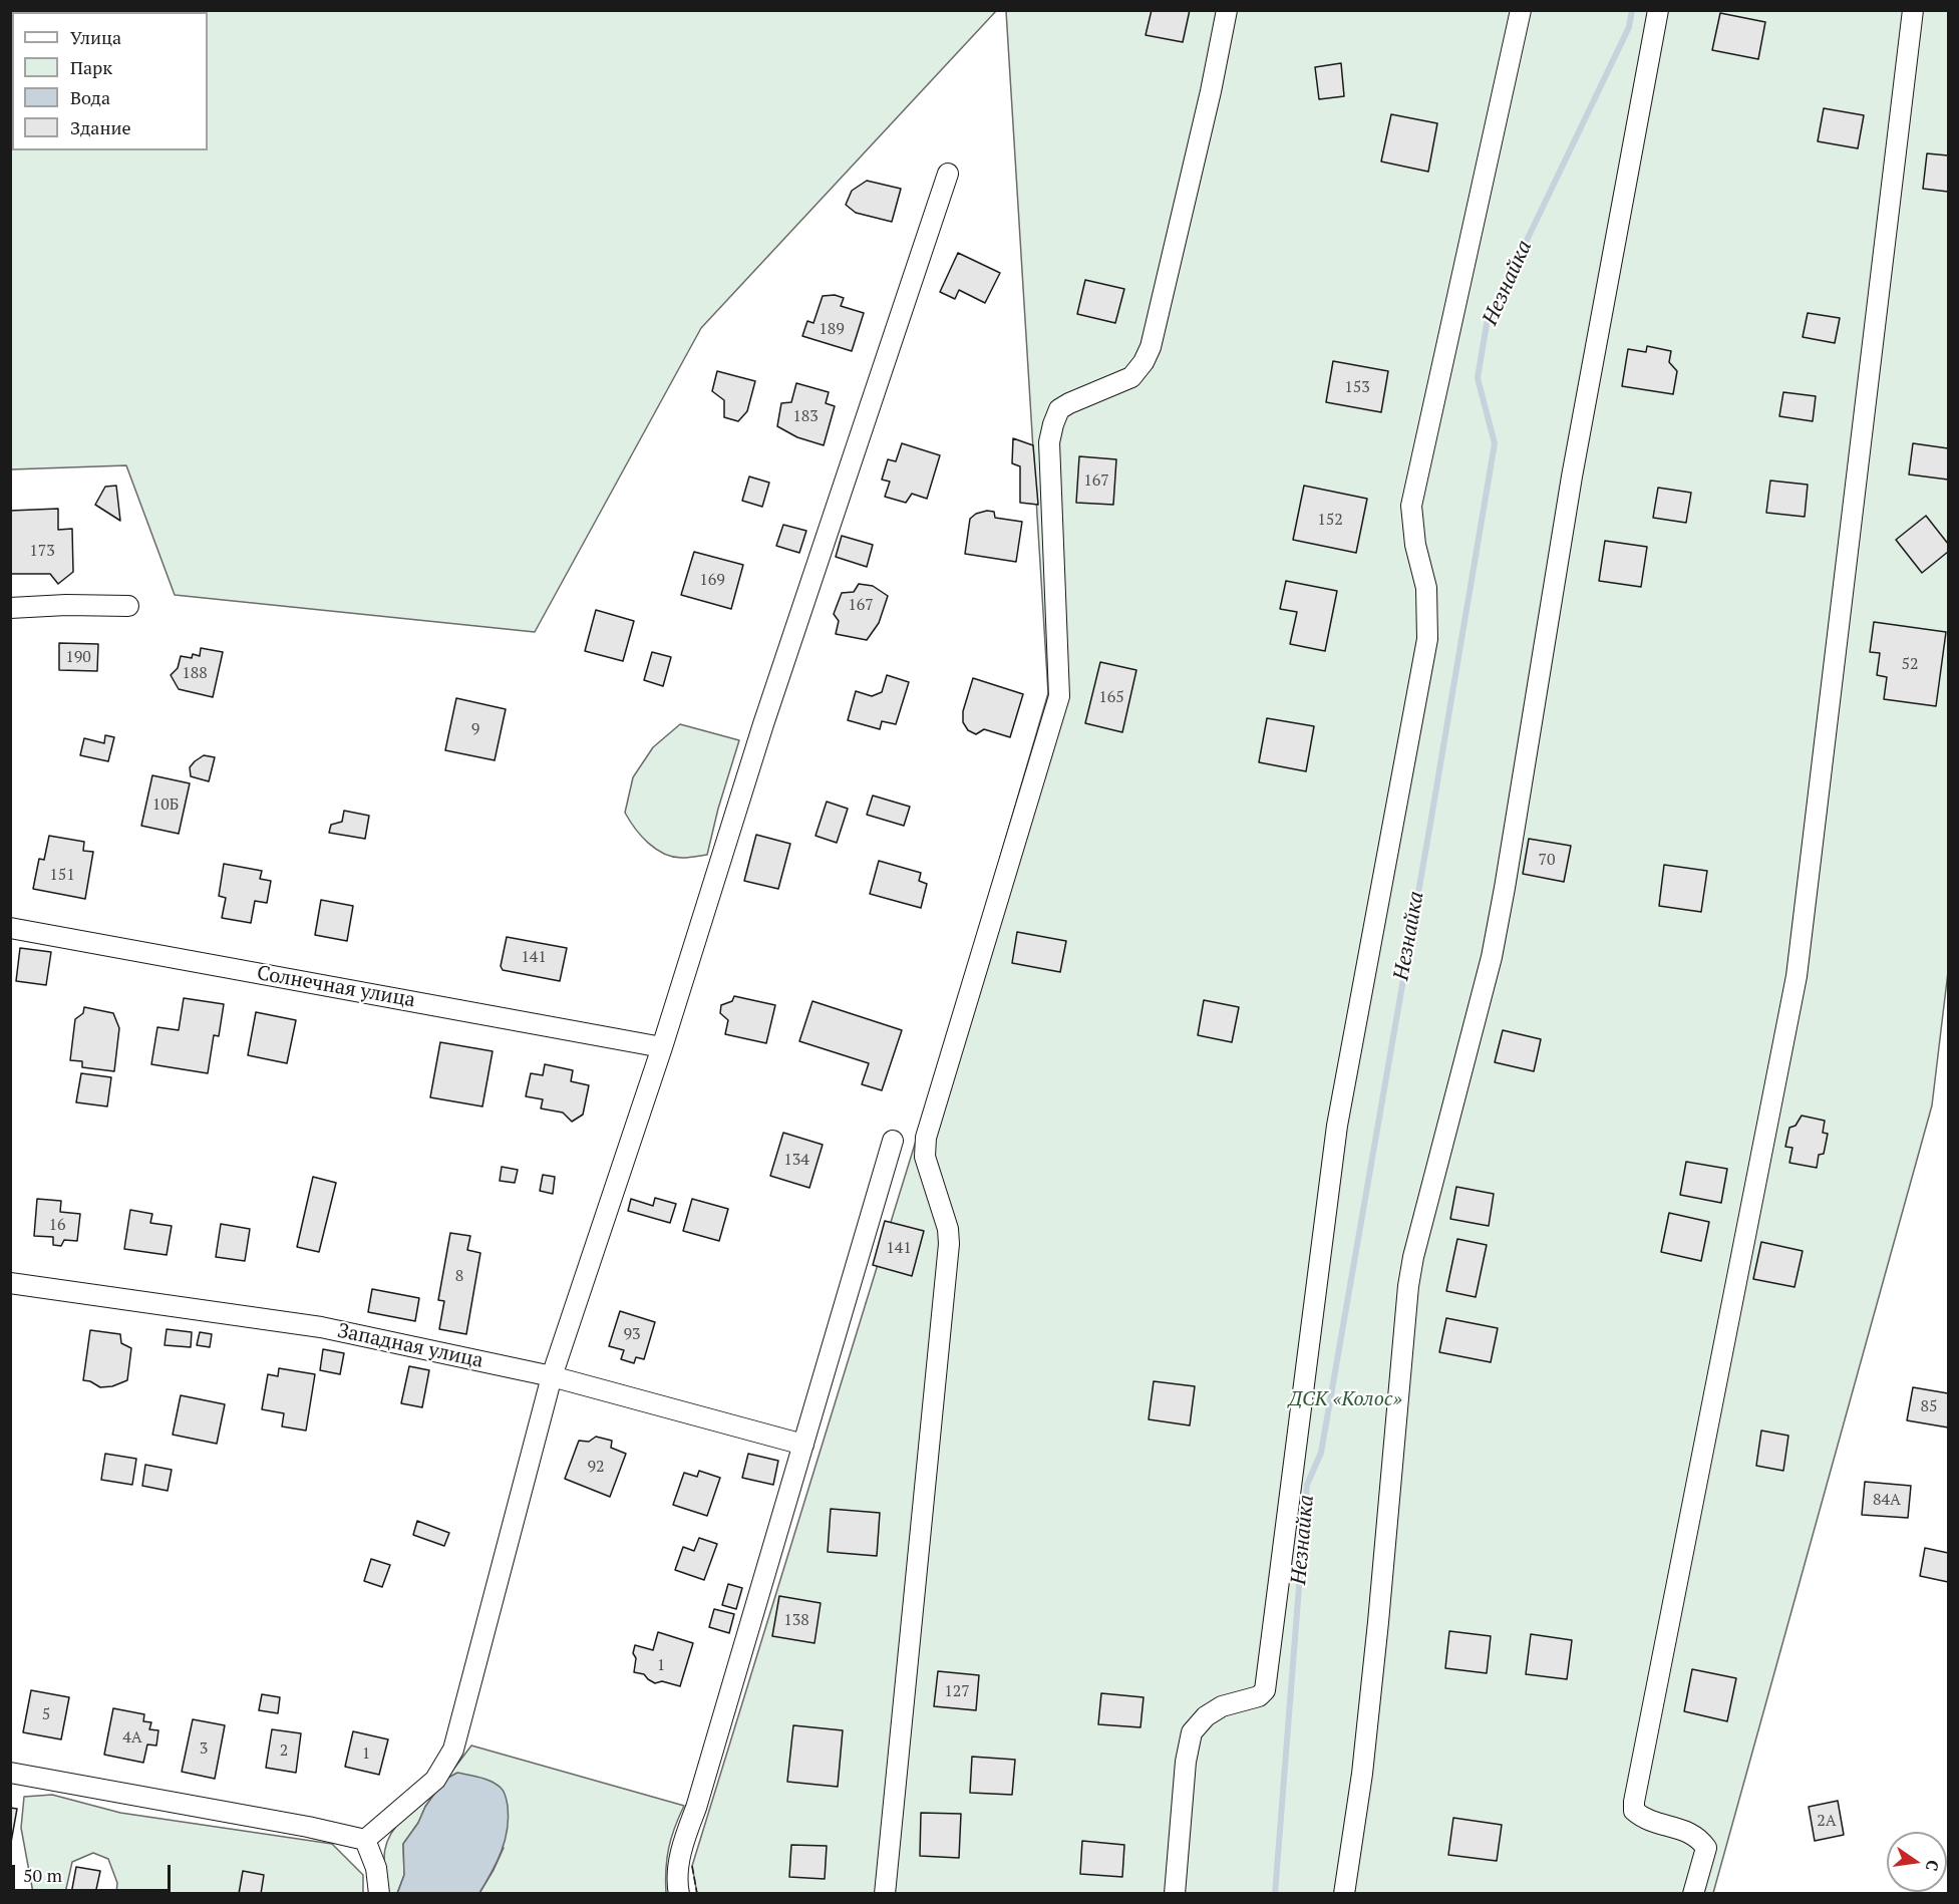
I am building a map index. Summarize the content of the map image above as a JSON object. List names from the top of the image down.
{
  "streets": {
    "street": ["Солнечная улица", "Западная улица"]
  },
  "water": ["Незнайка"],
  "parks": ["ДСК «Колос»"],
  "house_numbers": [
    "189",
    "153",
    "183",
    "167",
    "152",
    "173",
    "169",
    "167",
    "190",
    "52",
    "188",
    "165",
    "9",
    "10Б",
    "70",
    "151",
    "141",
    "134",
    "16",
    "141",
    "8",
    "93",
    "85",
    "92",
    "84А",
    "138",
    "1",
    "127",
    "5",
    "4А",
    "3",
    "2",
    "1",
    "2А"
  ],
  "legend": [
    "Улица",
    "Парк",
    "Вода",
    "Здание"
  ],
  "scale_bar": "50 m",
  "north": "right"
}
